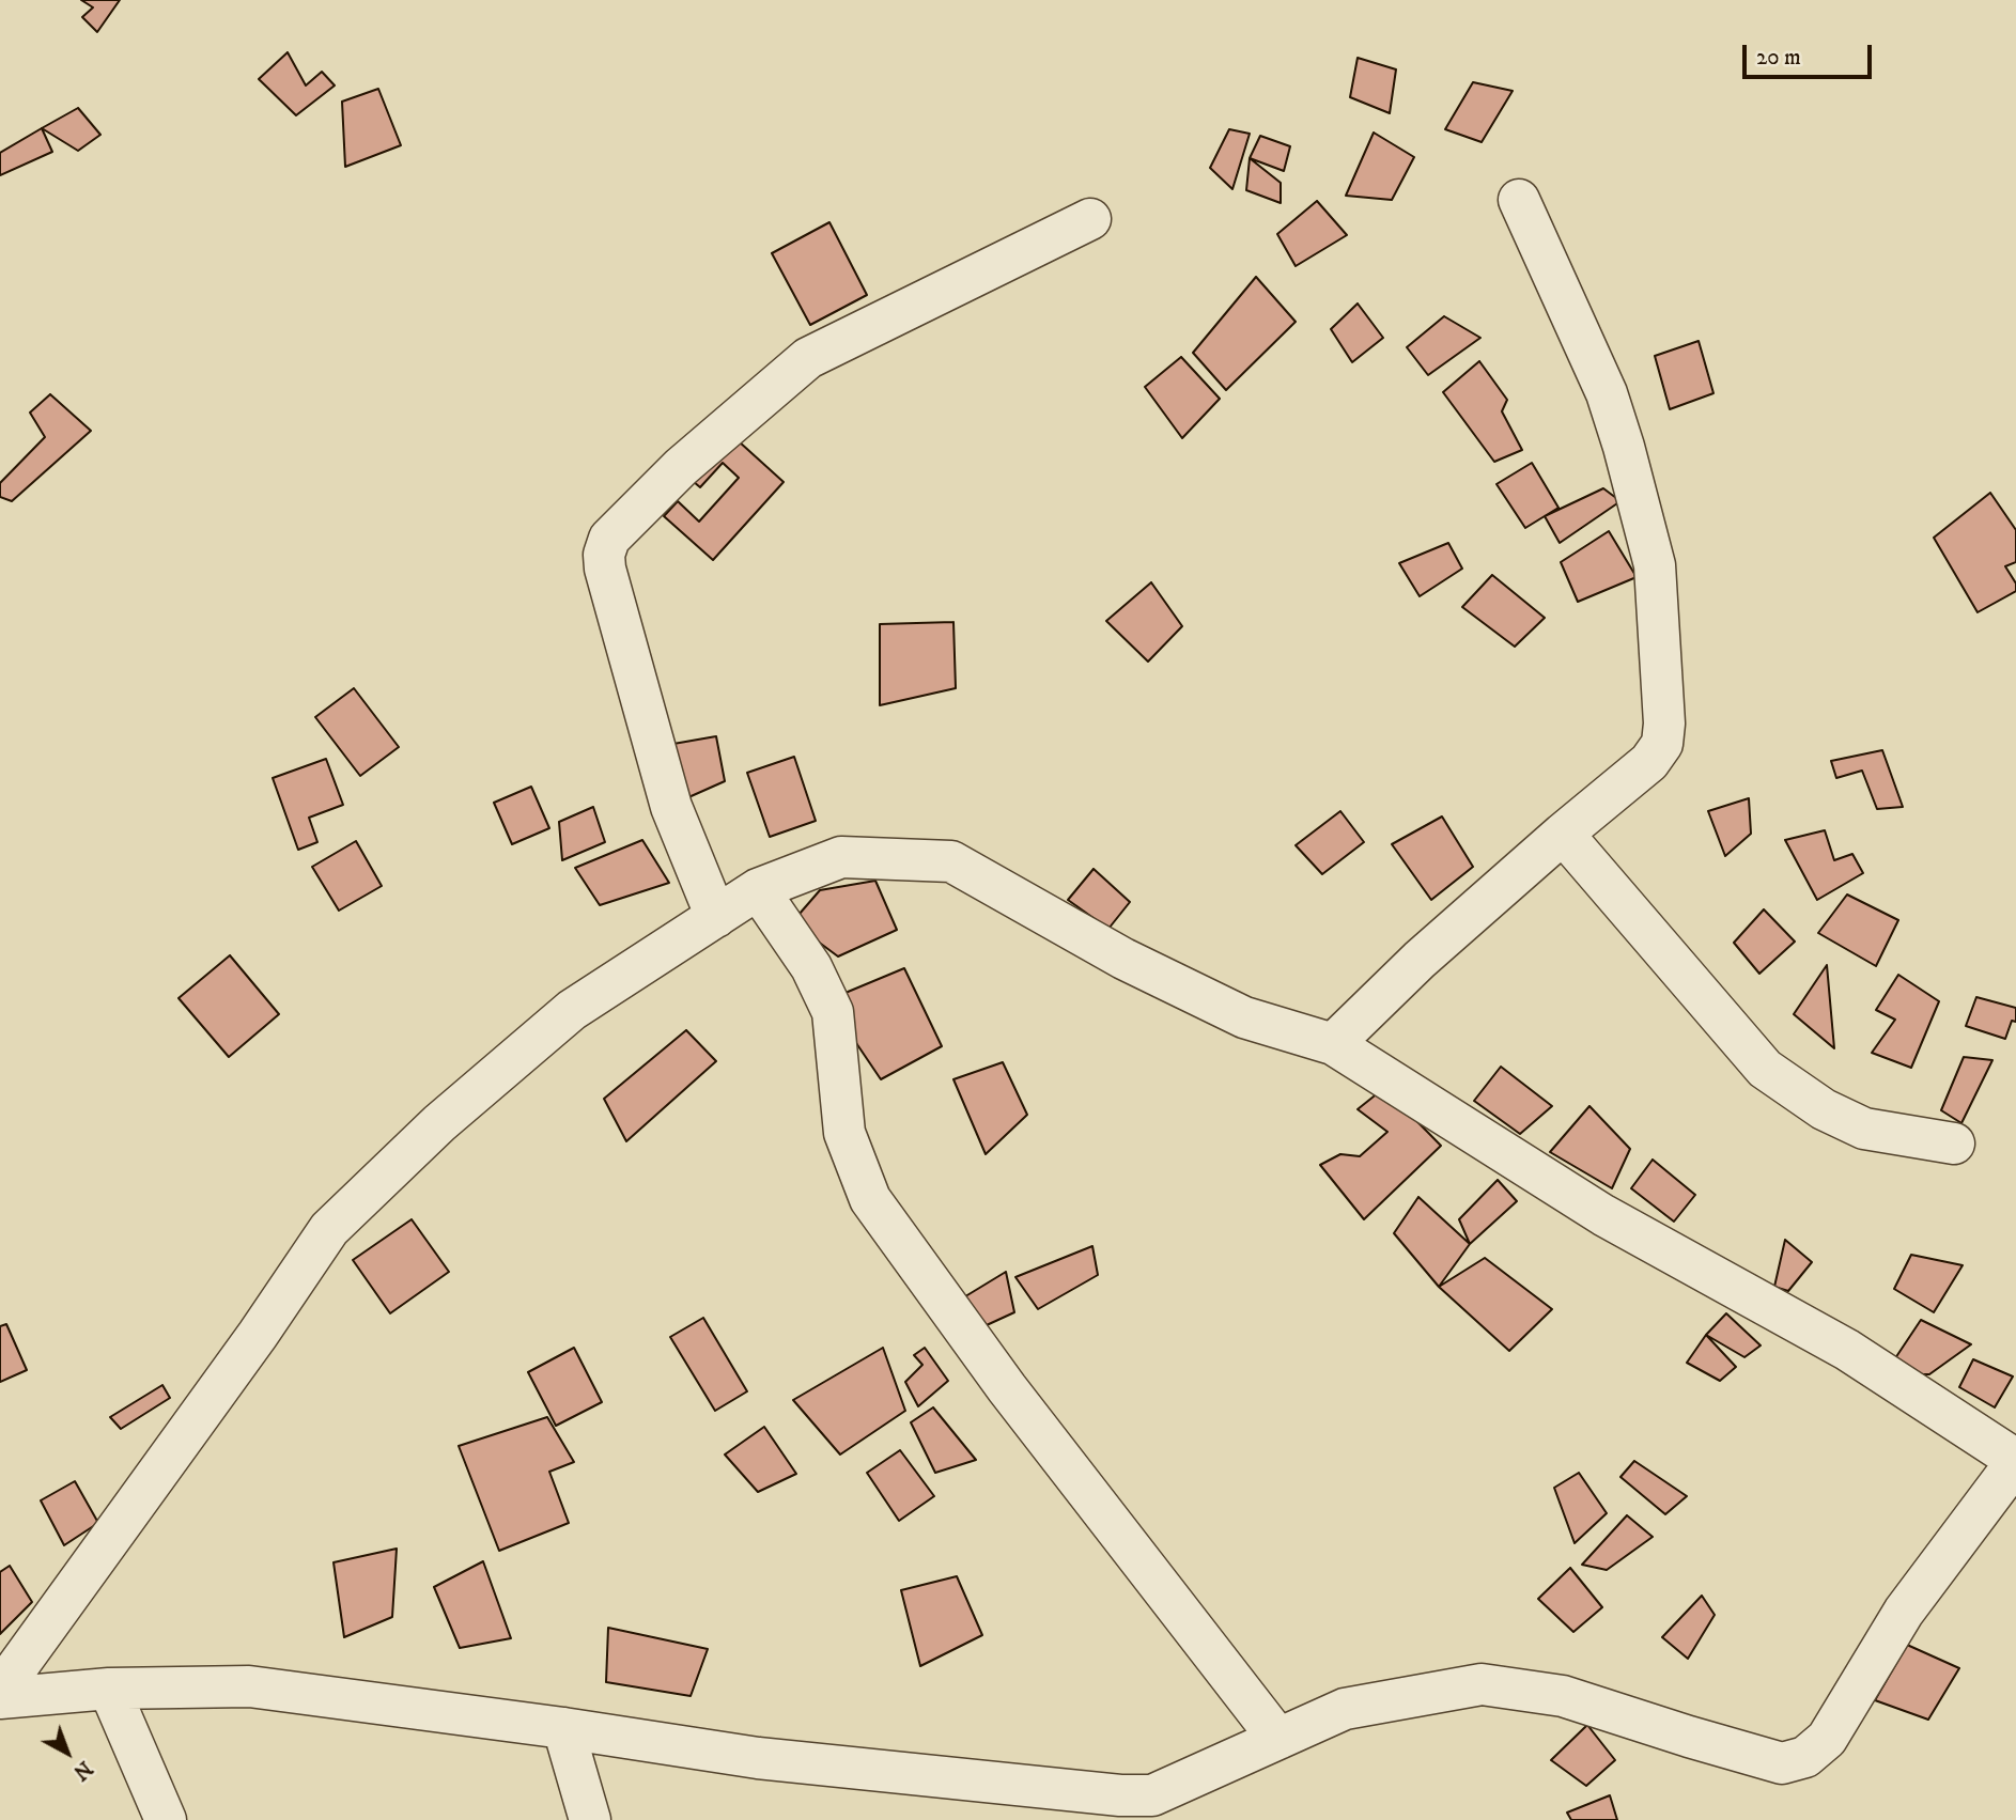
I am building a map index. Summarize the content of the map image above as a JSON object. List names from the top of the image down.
{
  "scale_bar": "20 m",
  "north": "bottom right"
}
